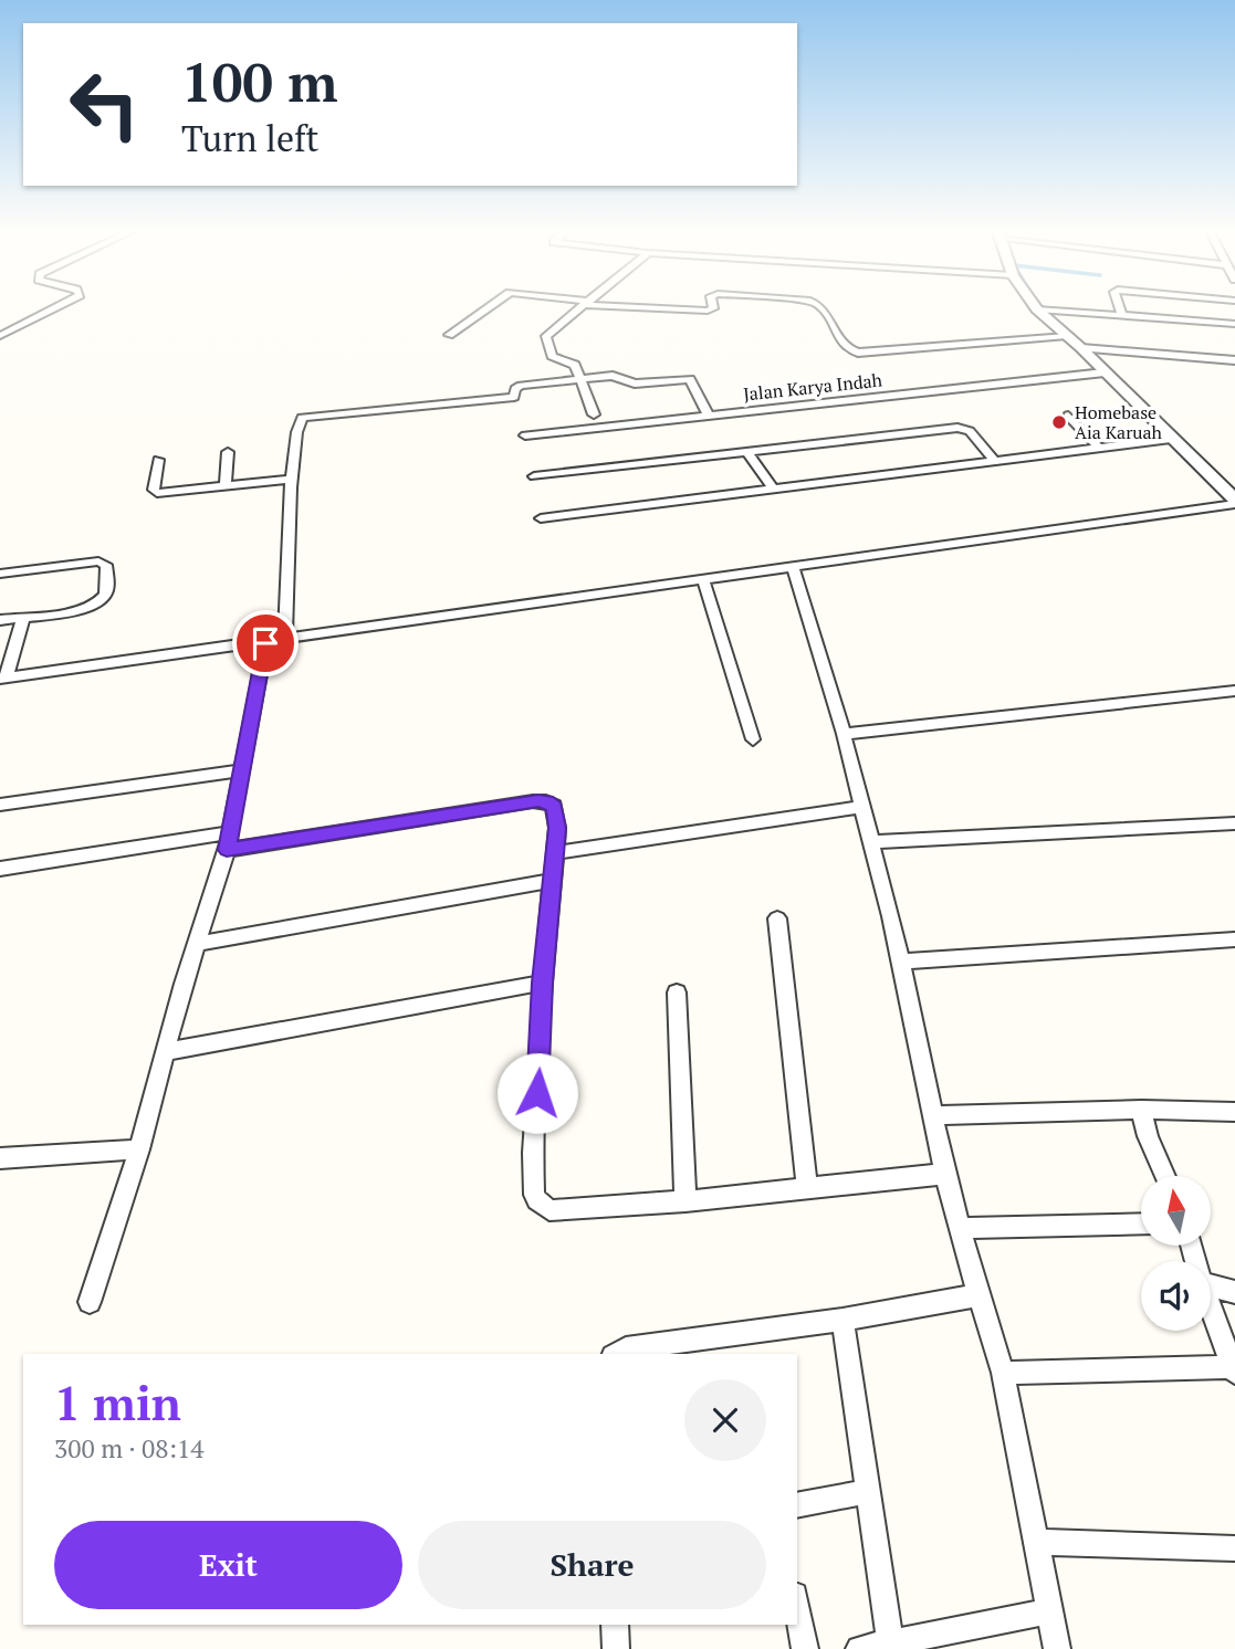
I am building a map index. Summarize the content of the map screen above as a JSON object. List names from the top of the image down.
{
  "streets": {
    "street": ["Jalan Karya Indah"]
  },
  "places": ["Homebase Aia Karuah"],
  "north": "top",
  "page": {
    "turn": ["100 m", "Turn left"],
    "heading": ["1 min", "300 m · 08:14"],
    "buttons": ["Exit", "Share"]
  }
}
